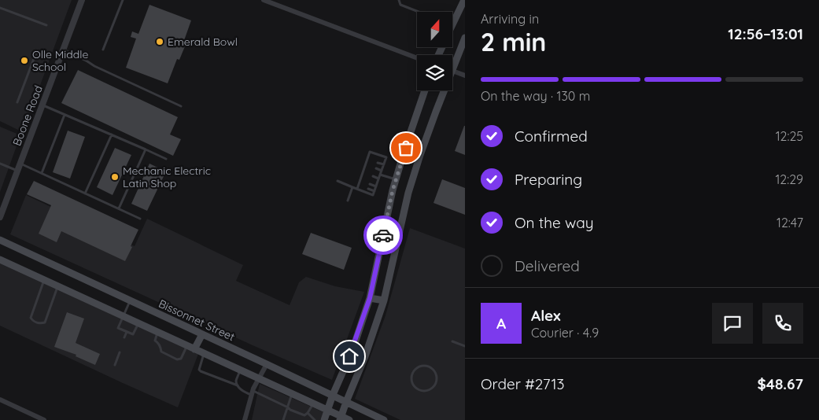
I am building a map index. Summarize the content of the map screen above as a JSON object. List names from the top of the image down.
{
  "streets": {
    "main road": ["Bissonnet Street"],
    "street": ["Boone Road"]
  },
  "places": ["Emerald Bowl", "Olle Middle School", "Mechanic Electric Latin Shop"],
  "north": "top",
  "page": {
    "heading": ["2 min", "Arriving in", "12:56–13:01"],
    "panel": [
      "Alex",
      "Courier · 4.9",
      "Order #2713",
      "$48.67"
    ],
    "bar": "On the way · 130 m",
    "list": [
      ["Confirmed", "12:25"],
      ["Preparing", "12:29"],
      ["On the way", "12:47"],
      "Delivered"
    ],
    "round": "A"
  }
}
